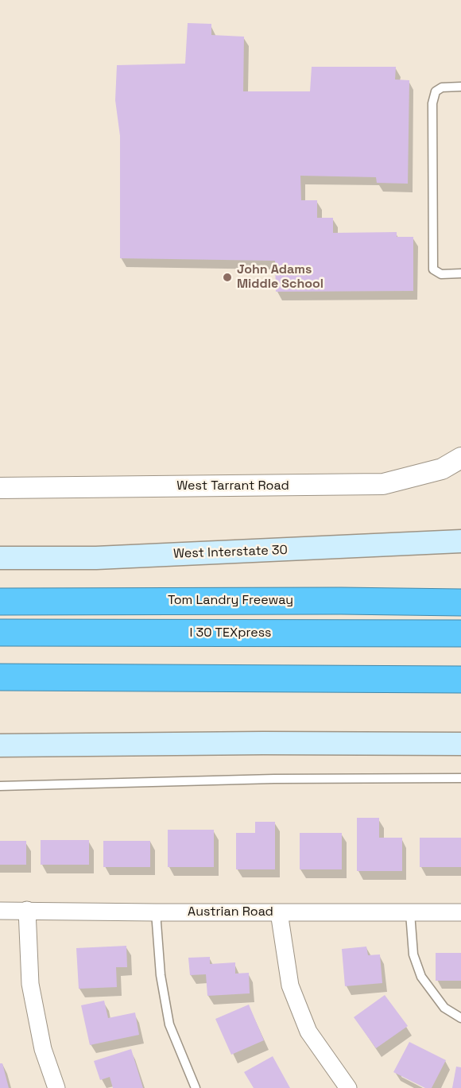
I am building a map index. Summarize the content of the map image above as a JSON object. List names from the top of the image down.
{
  "streets": {
    "highway": ["Tom Landry Freeway", "I 30 TEXpress"],
    "main road": ["West Interstate 30"],
    "street": ["West Tarrant Road", "Austrian Road"]
  },
  "places": ["John Adams Middle School"]
}
